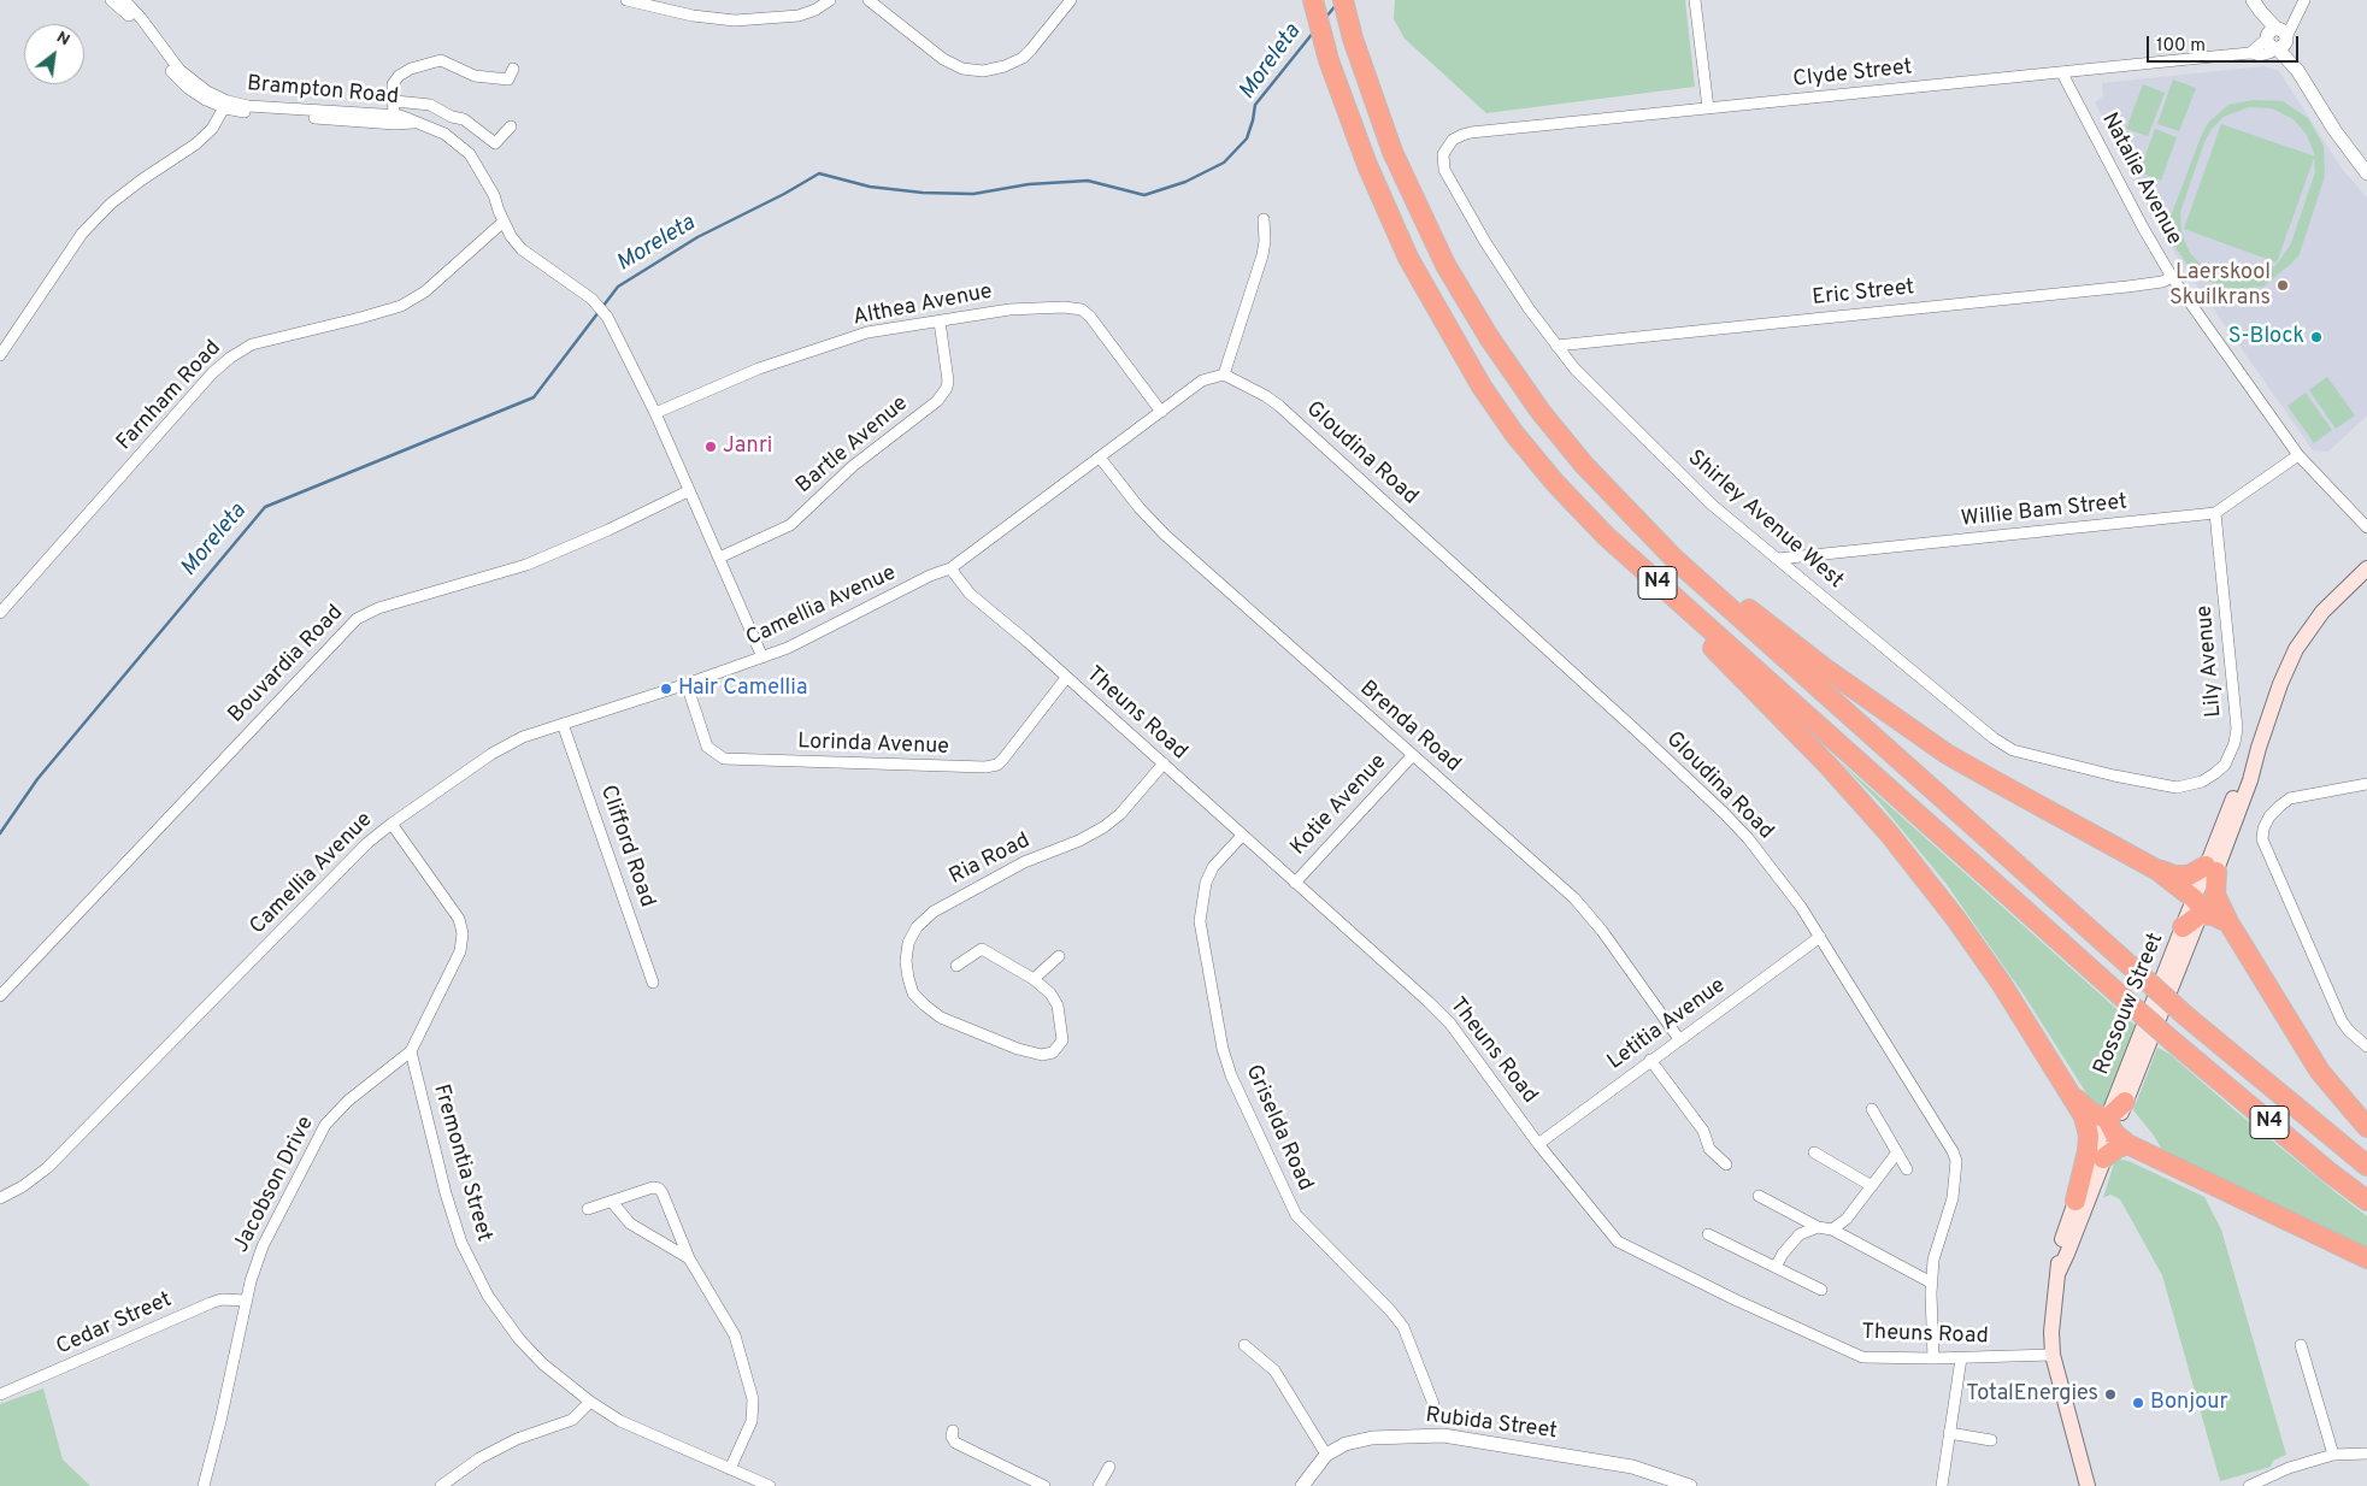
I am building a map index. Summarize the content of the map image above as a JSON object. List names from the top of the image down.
{
  "streets": {
    "highway": ["N4"],
    "main road": ["Rossouw Street"],
    "street": [
      "Clyde Street",
      "Brampton Road",
      "Natalie Avenue",
      "Eric Street",
      "Althea Avenue",
      "Farnham Road",
      "Bartle Avenue",
      "Gloudina Road",
      "Willie Bam Street",
      "Shirley Avenue West",
      "Camellia Avenue",
      "Lily Avenue",
      "Bouvardia Road",
      "Theuns Road",
      "Brenda Road",
      "Lorinda Avenue",
      "Kotie Avenue",
      "Clifford Road",
      "Ria Road",
      "Letitia Avenue",
      "Griselda Road",
      "Fremontia Street",
      "Jacobson Drive",
      "Cedar Street",
      "Rubida Street"
    ]
  },
  "crossings": [
    ["Clyde Street", "Natalie Avenue"],
    ["Clyde Street", "Shirley Avenue West"],
    ["Brampton Road", "Althea Avenue"],
    ["Brampton Road", "Farnham Road"],
    ["Brampton Road", "Bartle Avenue"],
    ["Brampton Road", "Camellia Avenue"],
    ["Brampton Road", "Bouvardia Road"],
    ["Natalie Avenue", "Eric Street"],
    ["Natalie Avenue", "Willie Bam Street"],
    ["Eric Street", "Shirley Avenue West"],
    ["Althea Avenue", "Bartle Avenue"],
    ["Althea Avenue", "Camellia Avenue"],
    ["Gloudina Road", "Camellia Avenue"],
    ["Gloudina Road", "Theuns Road"],
    ["Gloudina Road", "Letitia Avenue"],
    ["Willie Bam Street", "Shirley Avenue West"],
    ["Willie Bam Street", "Lily Avenue"],
    ["Shirley Avenue West", "Lily Avenue"],
    ["Camellia Avenue", "Theuns Road"],
    ["Camellia Avenue", "Brenda Road"],
    ["Camellia Avenue", "Lorinda Avenue"],
    ["Camellia Avenue", "Clifford Road"],
    ["Camellia Avenue", "Jacobson Drive"],
    ["Theuns Road", "Lorinda Avenue"],
    ["Theuns Road", "Kotie Avenue"],
    ["Theuns Road", "Ria Road"],
    ["Theuns Road", "Rossouw Street"],
    ["Theuns Road", "Letitia Avenue"],
    ["Theuns Road", "Griselda Road"],
    ["Brenda Road", "Kotie Avenue"],
    ["Brenda Road", "Letitia Avenue"],
    ["Fremontia Street", "Jacobson Drive"],
    ["Jacobson Drive", "Cedar Street"]
  ],
  "water": ["Moreleta"],
  "places": [
    "Laerskool Skuilkrans",
    "S-Block",
    "Janri",
    "Hair Camellia",
    "TotalEnergies",
    "Bonjour"
  ],
  "scale_bar": "100 m",
  "north": "top right"
}
